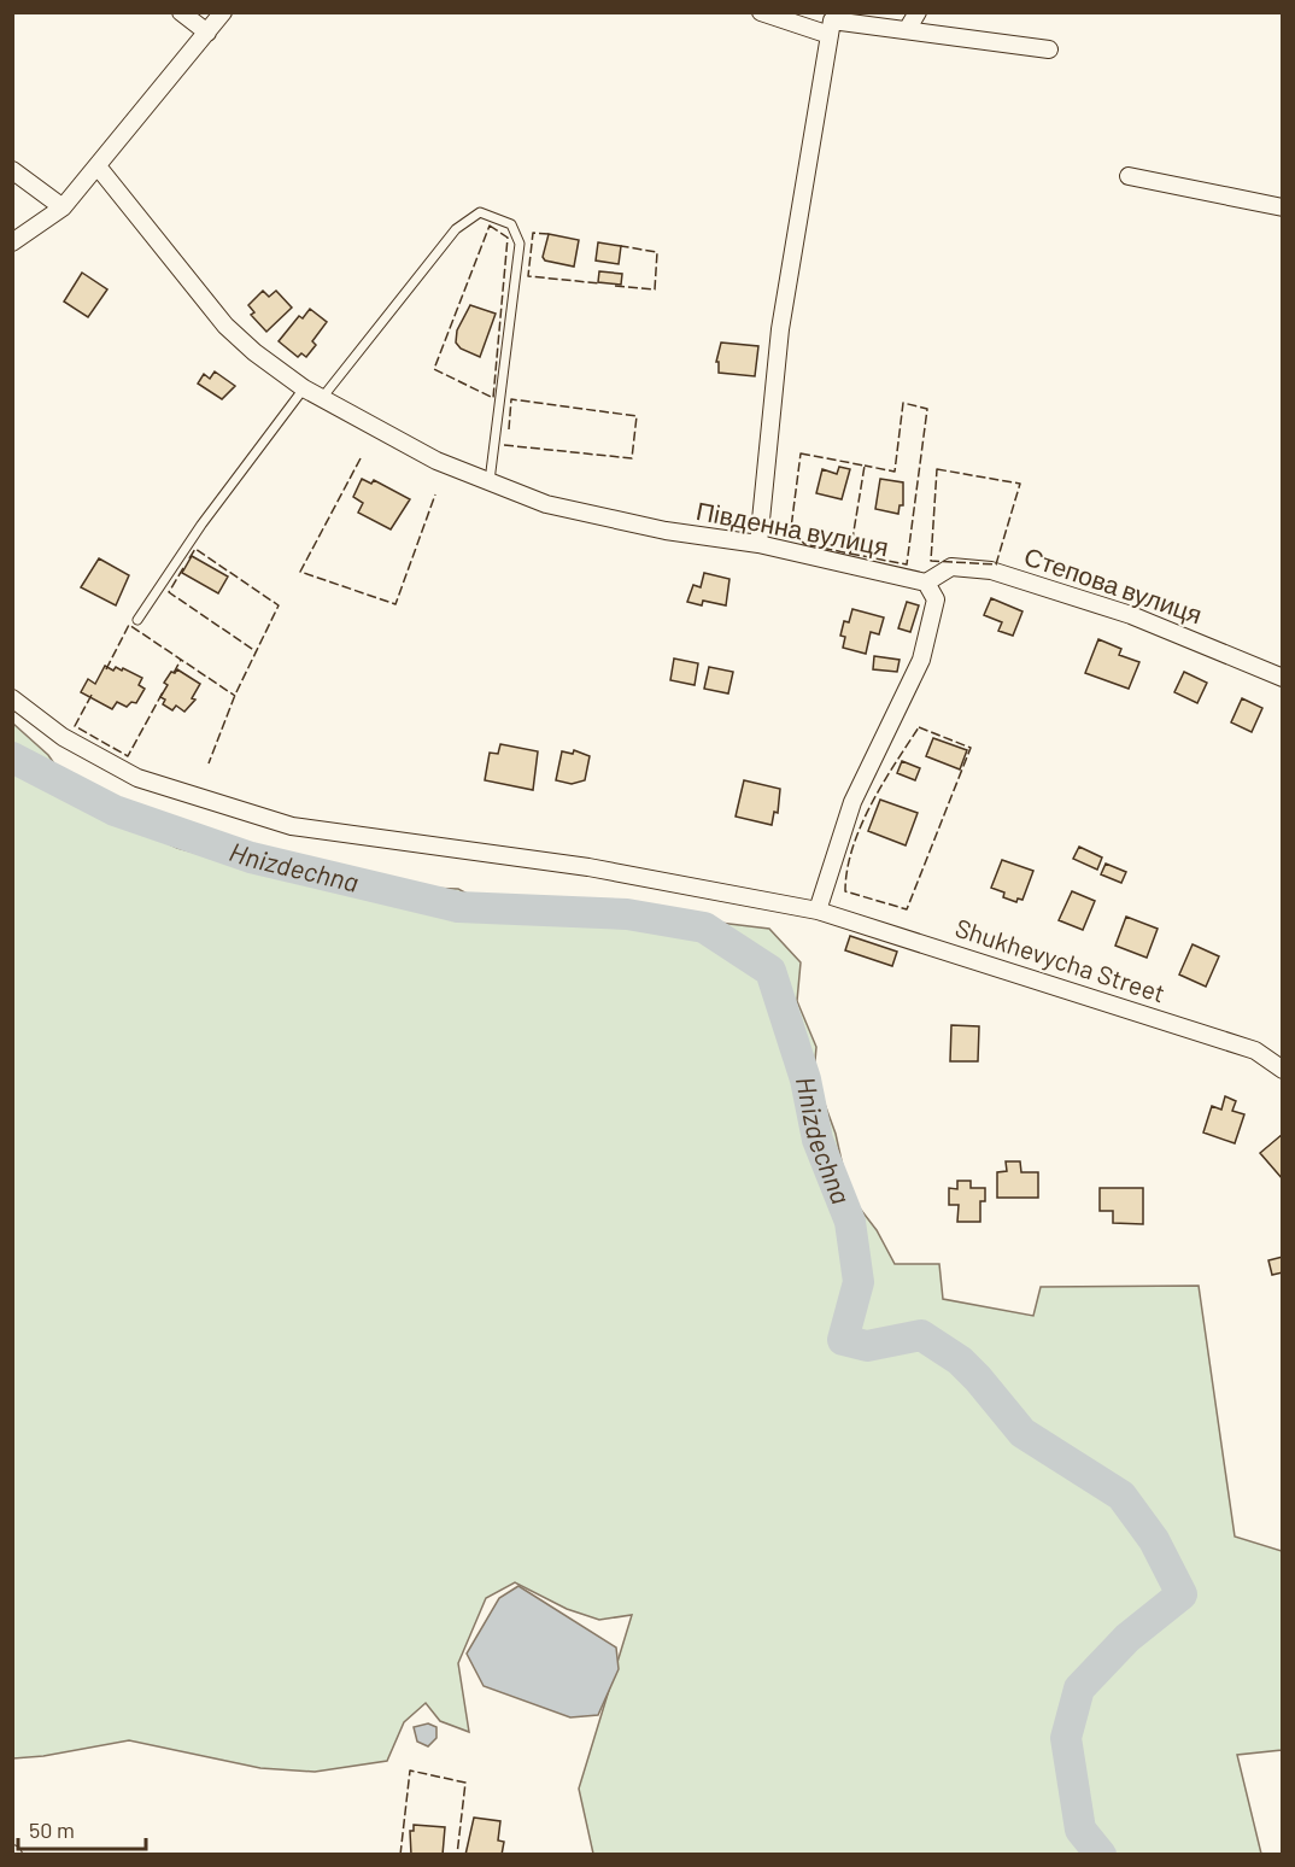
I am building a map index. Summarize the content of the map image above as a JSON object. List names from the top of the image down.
{
  "streets": {
    "street": ["Південна вулиця", "Степова вулиця", "Shukhevycha Street"]
  },
  "crossings": [
    ["Південна вулиця", "Степова вулиця"]
  ],
  "water": ["Hnizdechna"],
  "scale_bar": "50 m"
}
